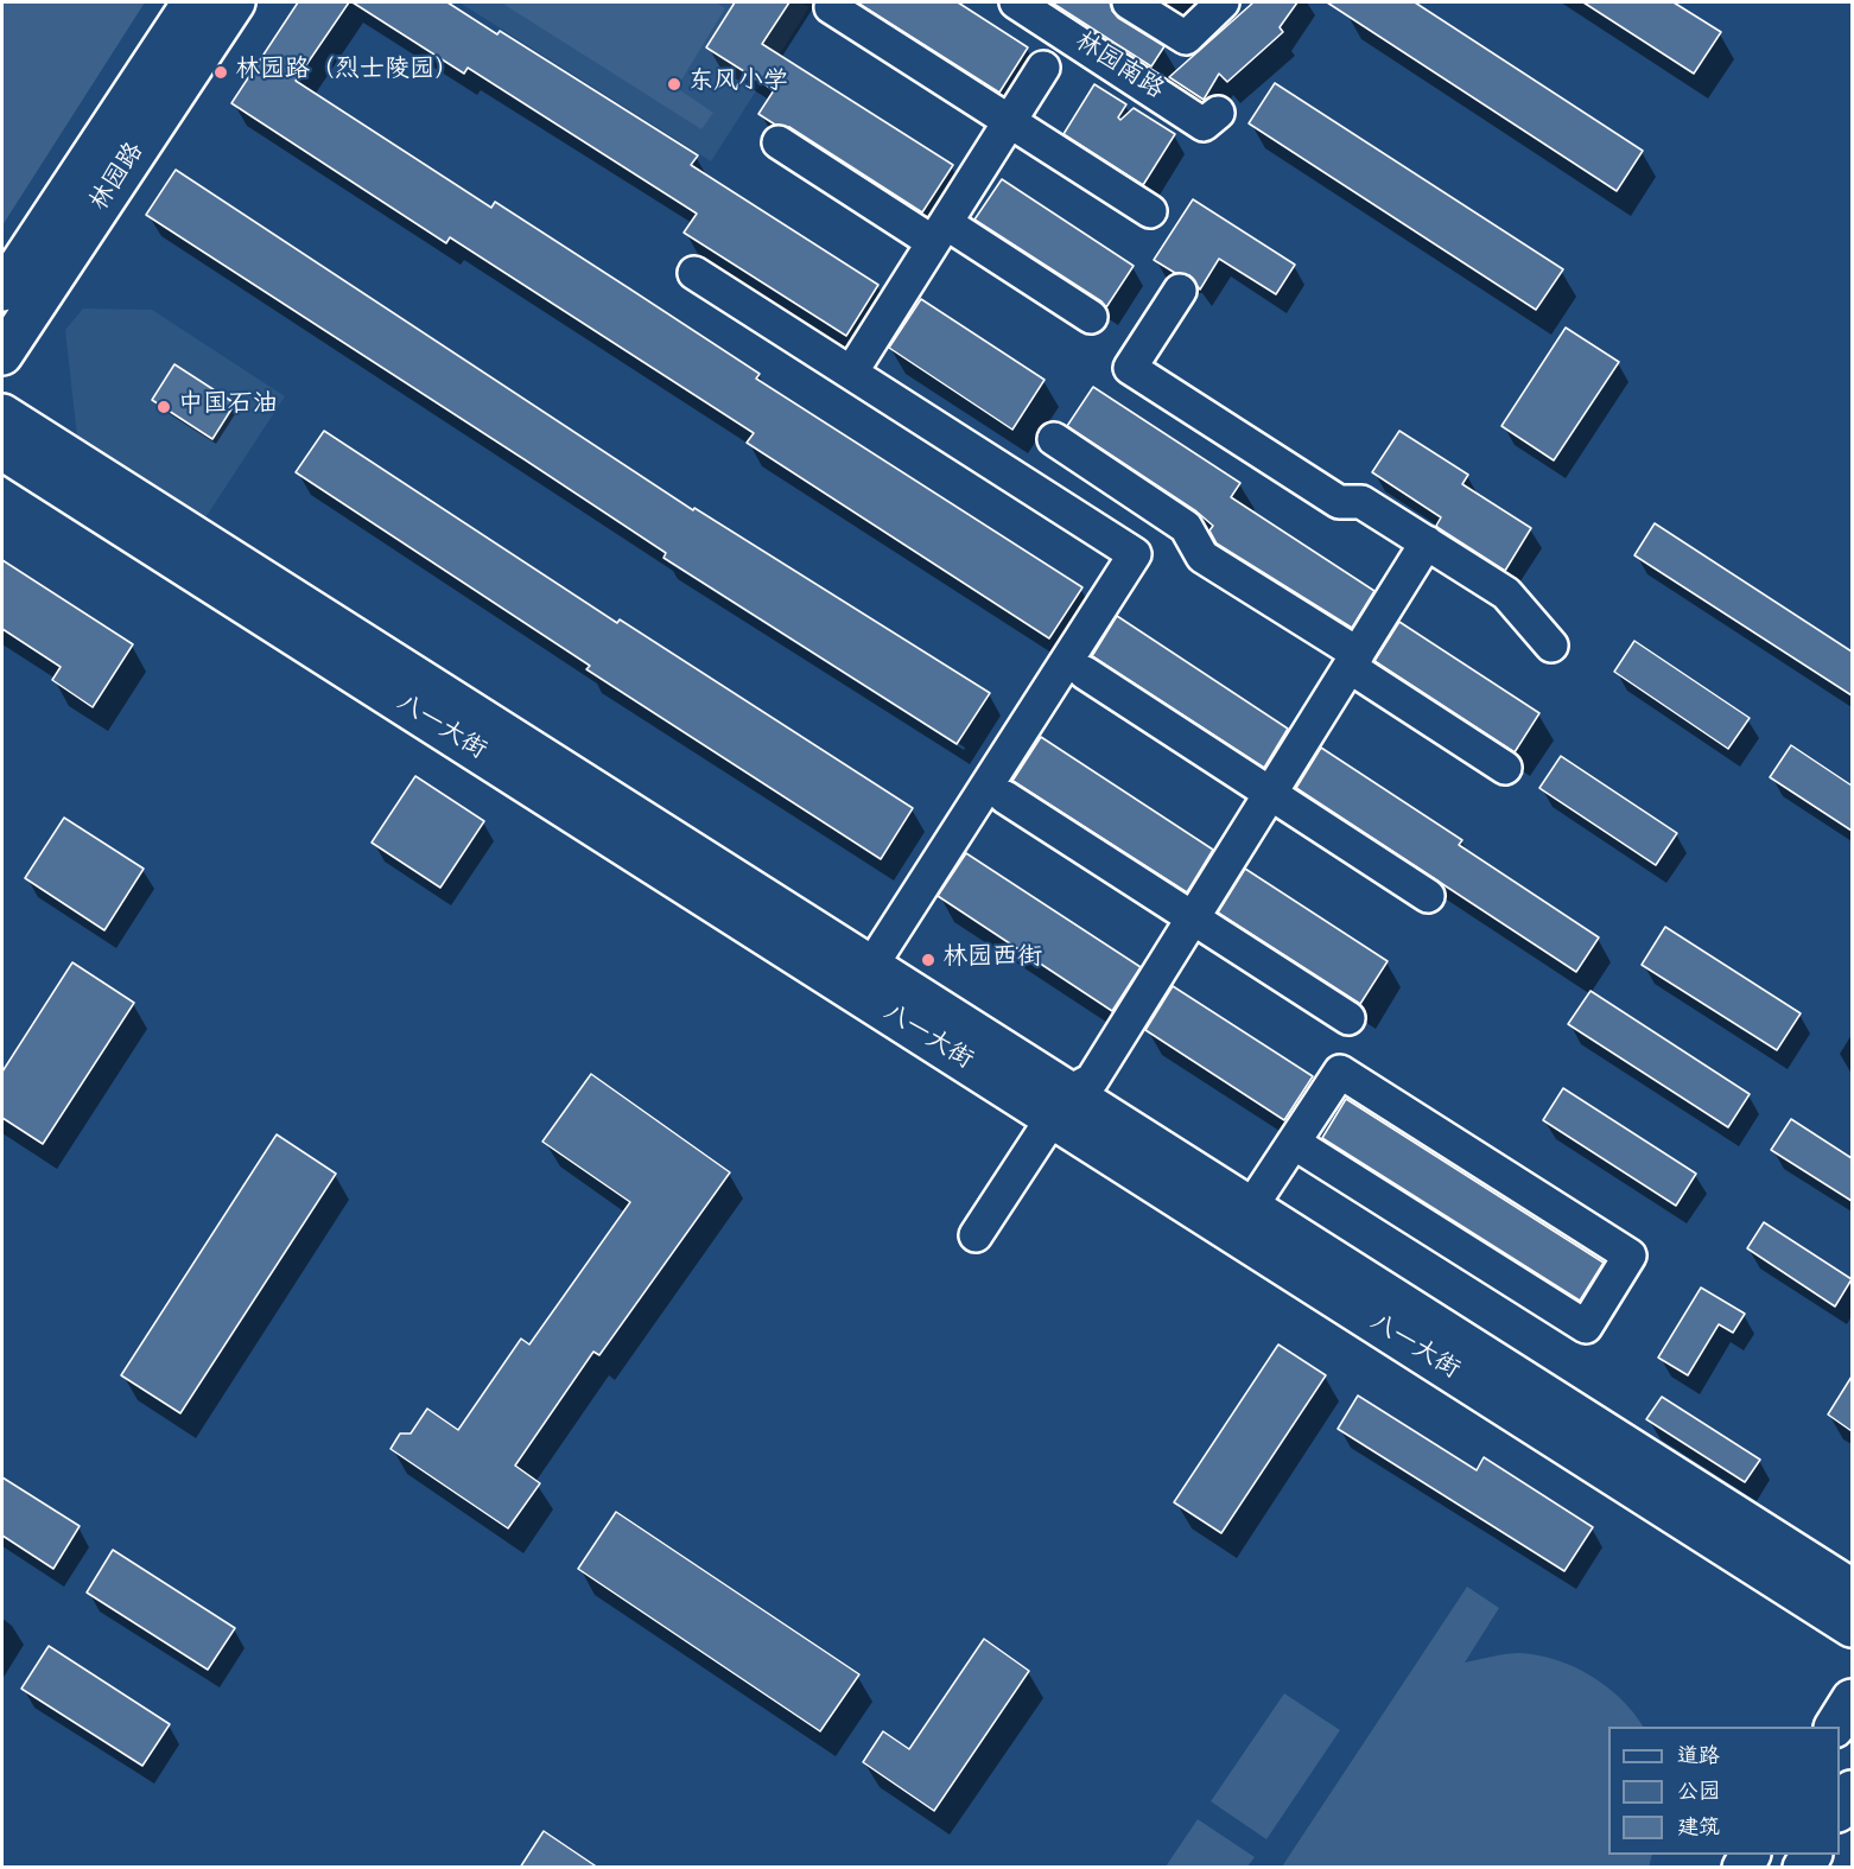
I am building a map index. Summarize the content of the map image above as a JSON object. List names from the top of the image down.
{
  "streets": {
    "main road": ["林园路", "八一大街"],
    "street": ["林园南路"]
  },
  "places": [
    "林园路（烈士陵园）",
    "东风小学",
    "中国石油",
    "林园西街"
  ],
  "legend": ["道路", "公园", "建筑"]
}
